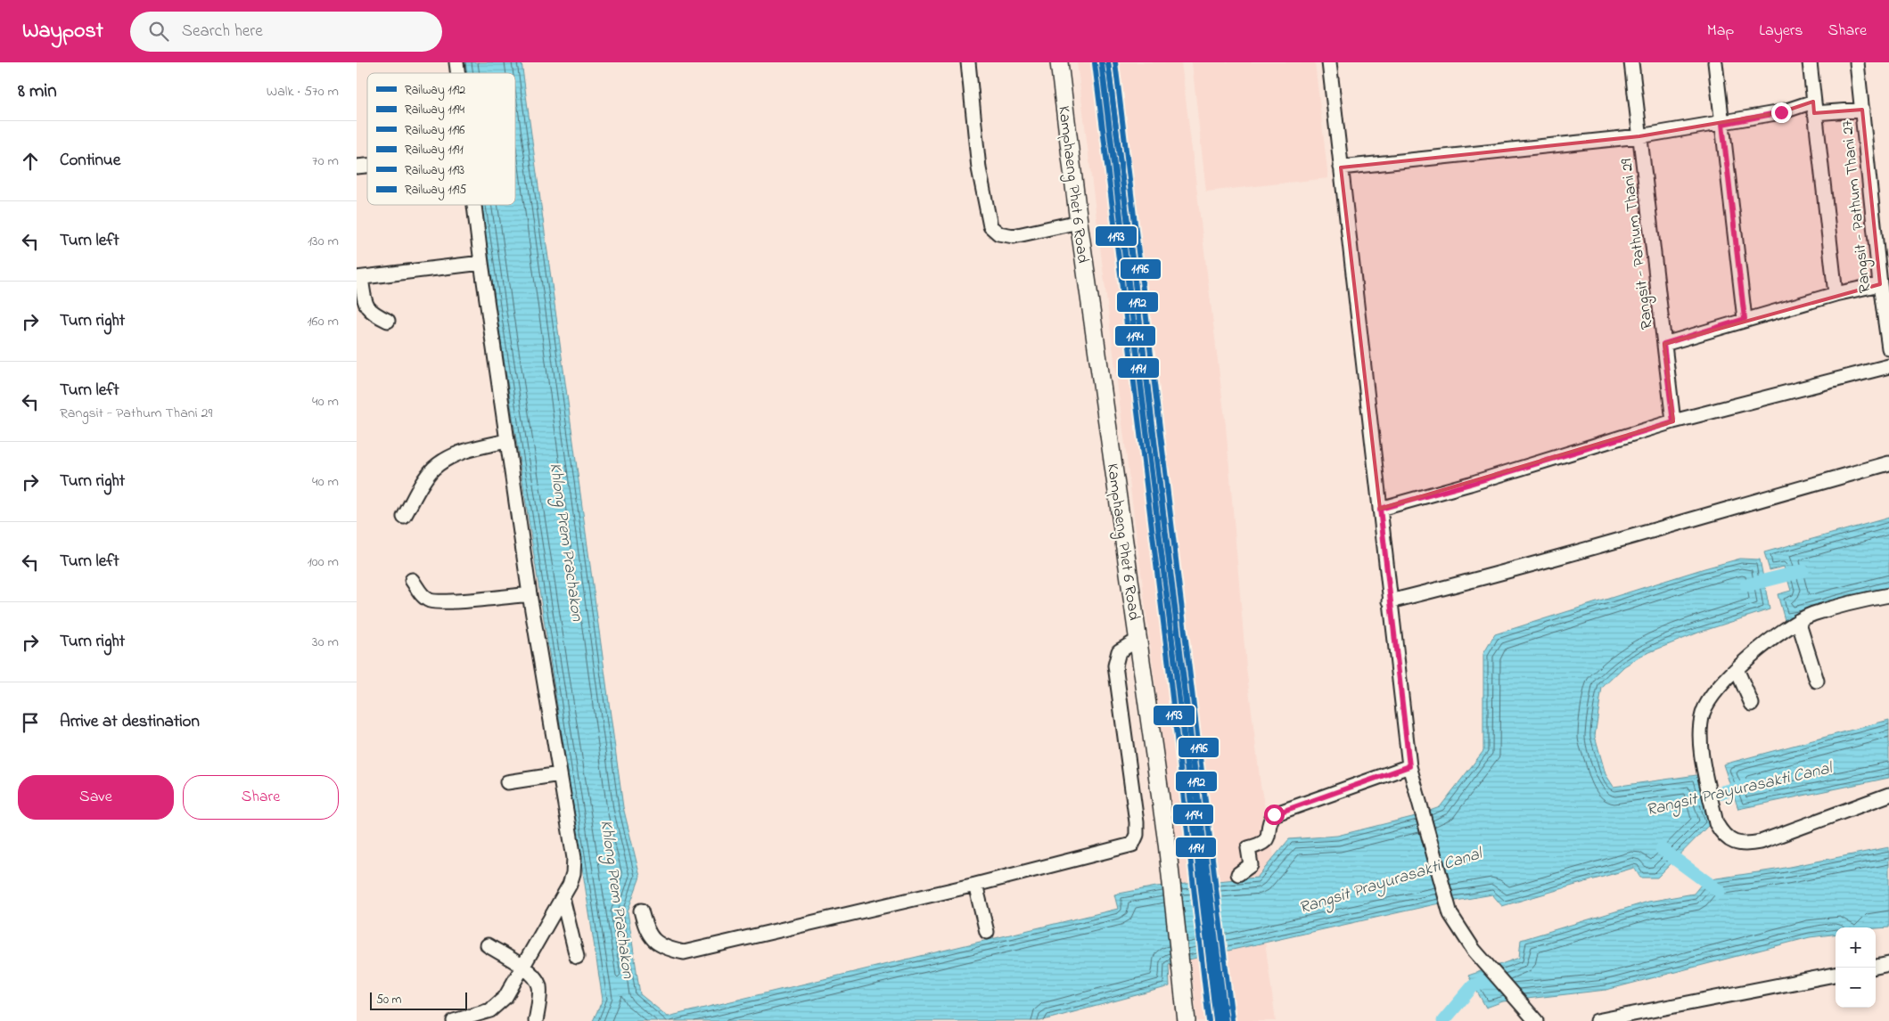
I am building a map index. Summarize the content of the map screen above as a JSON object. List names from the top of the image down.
{
  "streets": {
    "main road": ["Kamphaeng Phet 6 Road"],
    "street": ["Rangsit - Pathum Thani 27", "Rangsit - Pathum Thani 29"]
  },
  "water": ["Khlong Prem Prachakon", "Rangsit Prayurasakti Canal"],
  "lines": [
    "rail line 1192",
    "rail line 1196",
    "rail line 1191",
    "rail line 1195",
    "rail line 1194",
    "rail line 1193"
  ],
  "legend": [
    "Railway 1192",
    "Railway 1194",
    "Railway 1196",
    "Railway 1191",
    "Railway 1193",
    "Railway 1195"
  ],
  "scale_bar": "50 m",
  "page": {
    "header": "Waypost",
    "search": "Search here",
    "nav": ["Map", "Layers", "Share"],
    "heading": ["8 min", "Walk · 570 m"],
    "list": [
      ["Continue", "70 m"],
      ["Turn left", "130 m"],
      ["Turn right", "160 m"],
      ["Turn left", "Rangsit - Pathum Thani 29", "40 m"],
      ["Turn right", "40 m"],
      ["Turn left", "100 m"],
      ["Turn right", "30 m"],
      "Arrive at destination"
    ],
    "buttons": ["Save", "Share"],
    "map_buttons": ["+", "−"],
    "scale": "50 m"
  }
}
